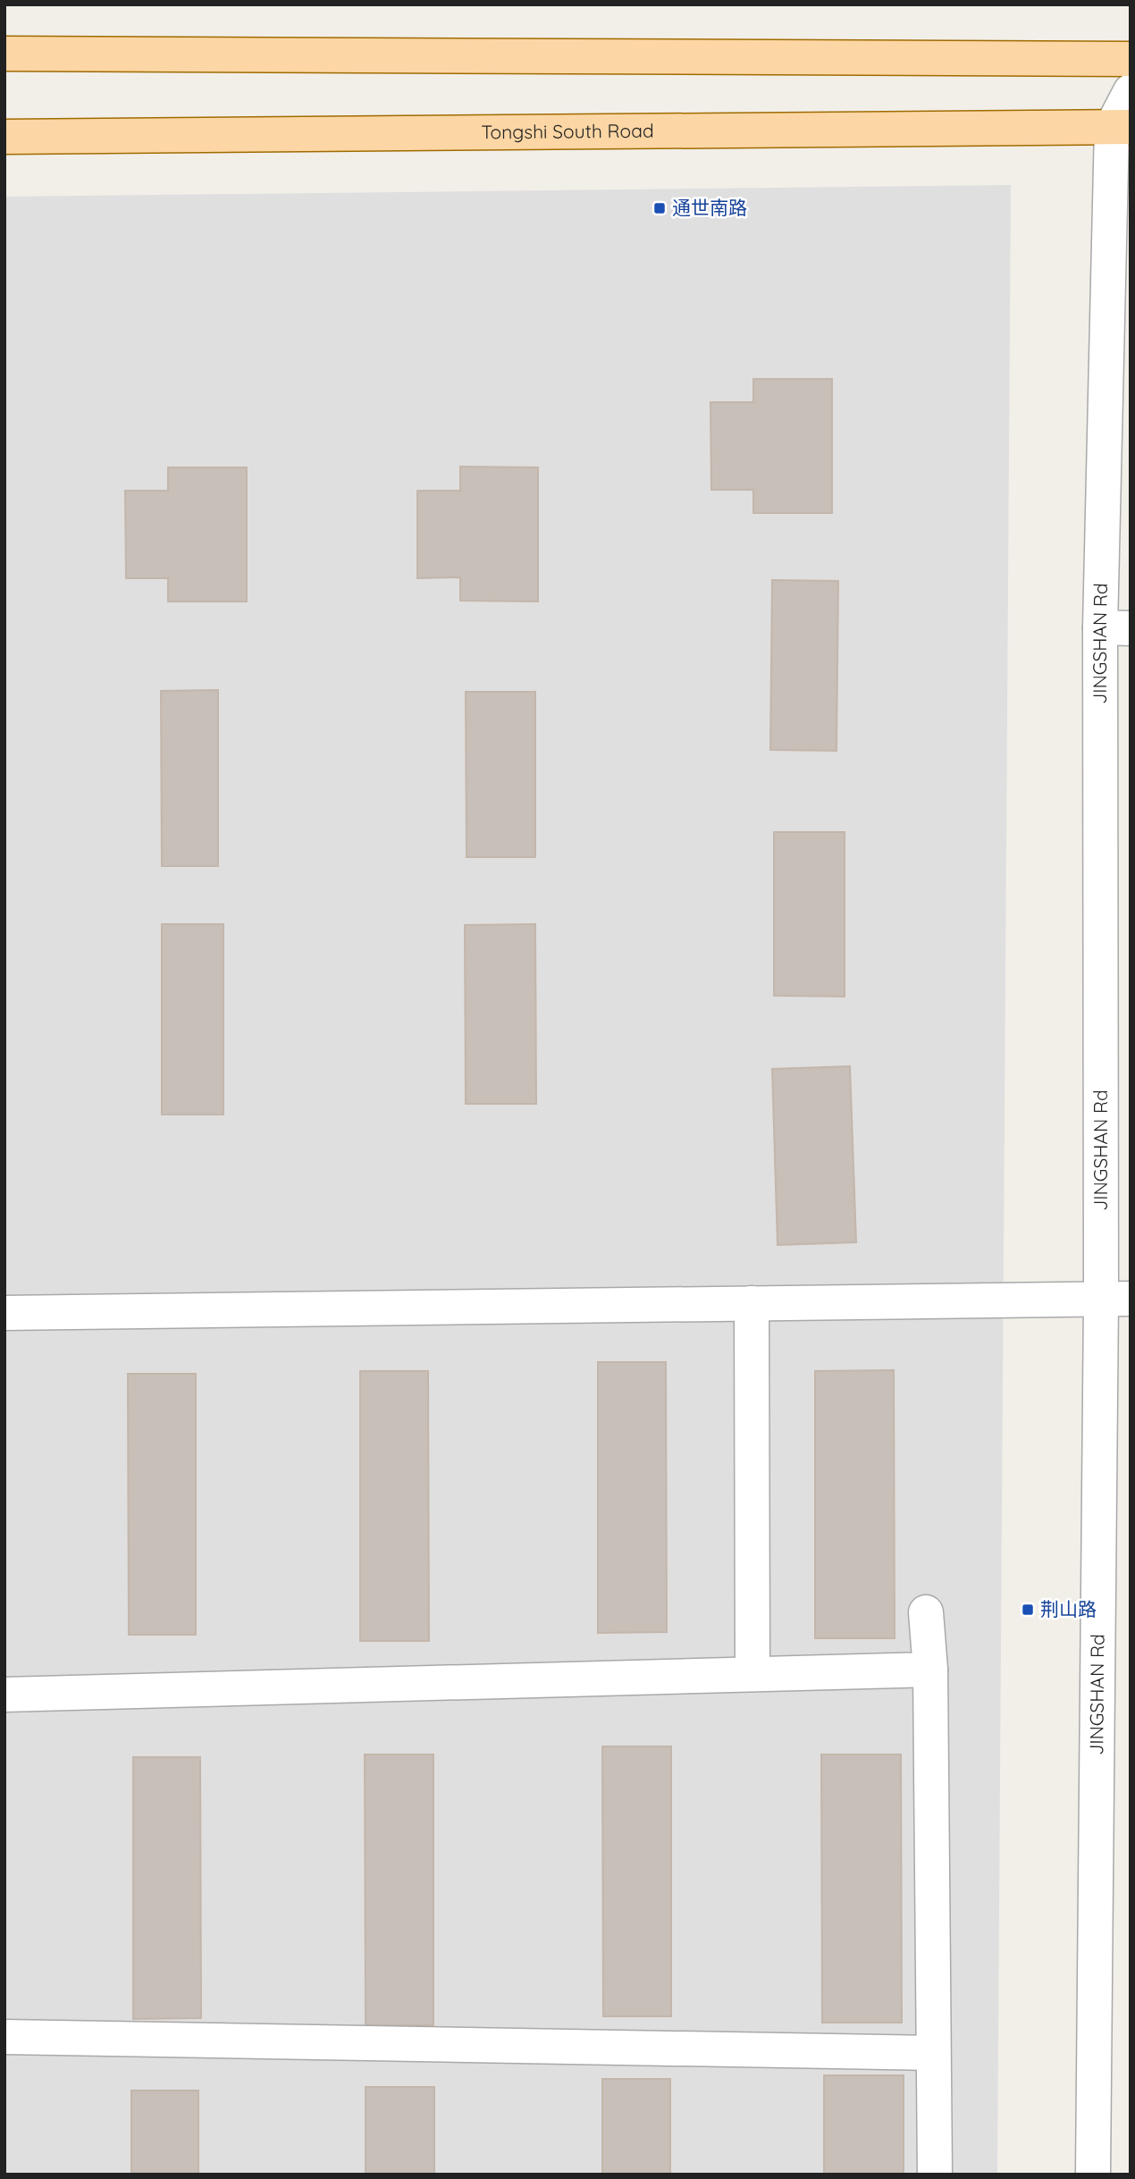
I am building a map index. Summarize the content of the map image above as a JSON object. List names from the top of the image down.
{
  "streets": {
    "main road": ["Tongshi South Road"],
    "street": ["JINGSHAN Rd"]
  },
  "crossings": [
    ["Tongshi South Road", "JINGSHAN Rd"]
  ],
  "places": {
    "transit": ["通世南路", "荆山路"]
  }
}
